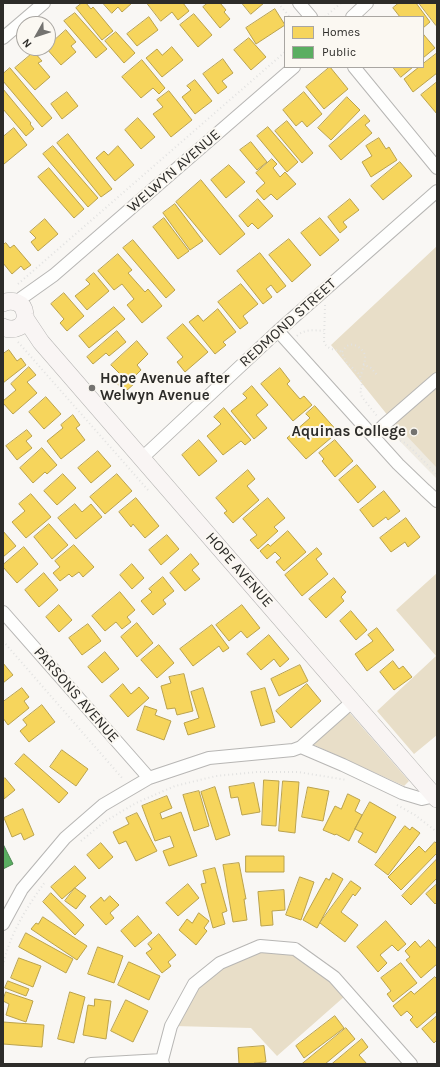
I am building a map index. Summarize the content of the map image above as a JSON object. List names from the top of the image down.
{
  "streets": {
    "street": [
      "WELWYN AVENUE",
      "REDMOND STREET",
      "HOPE AVENUE",
      "PARSONS AVENUE"
    ]
  },
  "crossings": [
    ["WELWYN AVENUE", "HOPE AVENUE"],
    ["REDMOND STREET", "HOPE AVENUE"]
  ],
  "places": ["Hope Avenue after Welwyn Avenue", "Aquinas College"],
  "legend": ["Homes", "Public"],
  "north": "bottom left"
}
